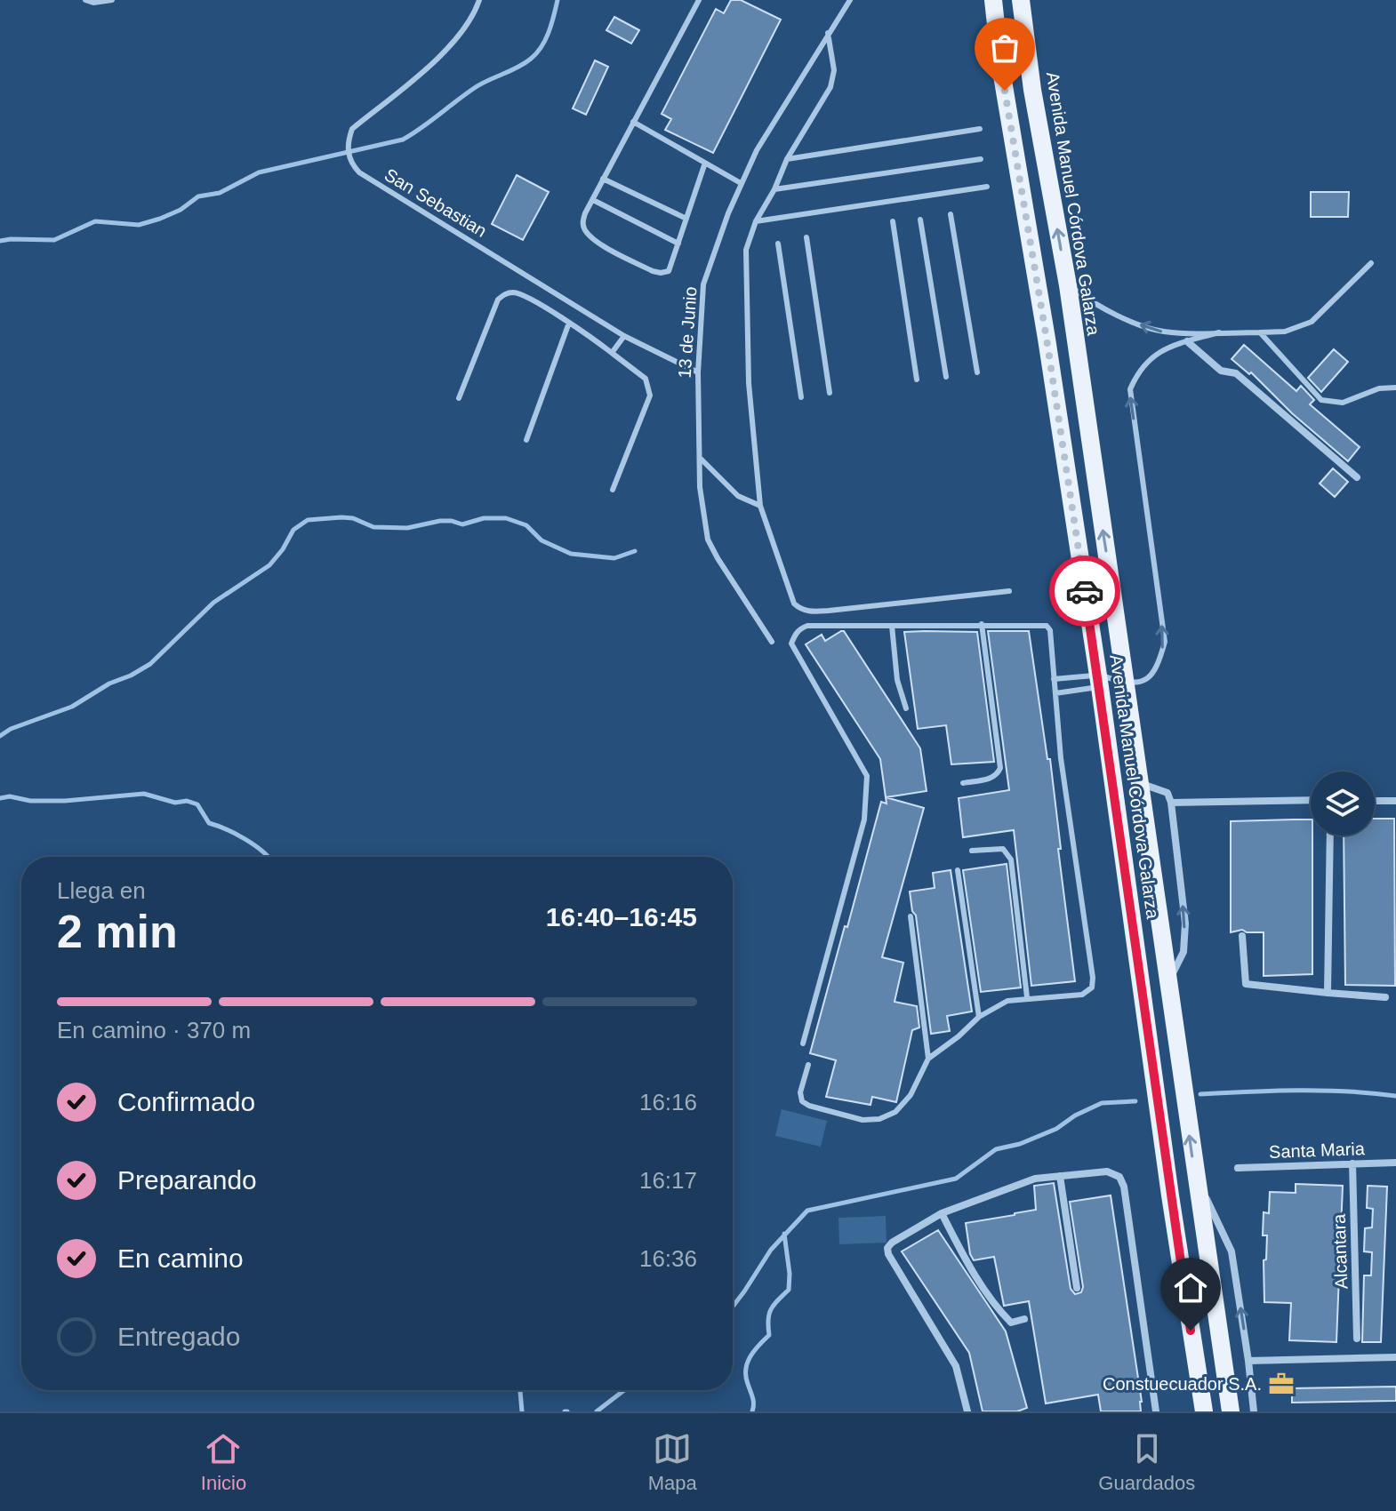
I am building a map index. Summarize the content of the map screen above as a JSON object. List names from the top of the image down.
{
  "streets": {
    "main road": ["Avenida Manuel Córdova Galarza"],
    "street": ["Santa Maria", "Alcantara"],
    "lane": ["San Sebastian", "13 de Junio"]
  },
  "crossings": [
    ["San Sebastian", "13 de Junio"],
    ["Santa Maria", "Alcantara"]
  ],
  "places": {
    "office": ["Constuecuador S.A."]
  },
  "page": {
    "heading": ["2 min", "Llega en", "16:40–16:45"],
    "bar": "En camino · 370 m",
    "list": [
      ["Confirmado", "16:16"],
      ["Preparando", "16:17"],
      ["En camino", "16:36"],
      "Entregado"
    ],
    "tabs": ["Inicio", "Mapa", "Guardados"]
  }
}
